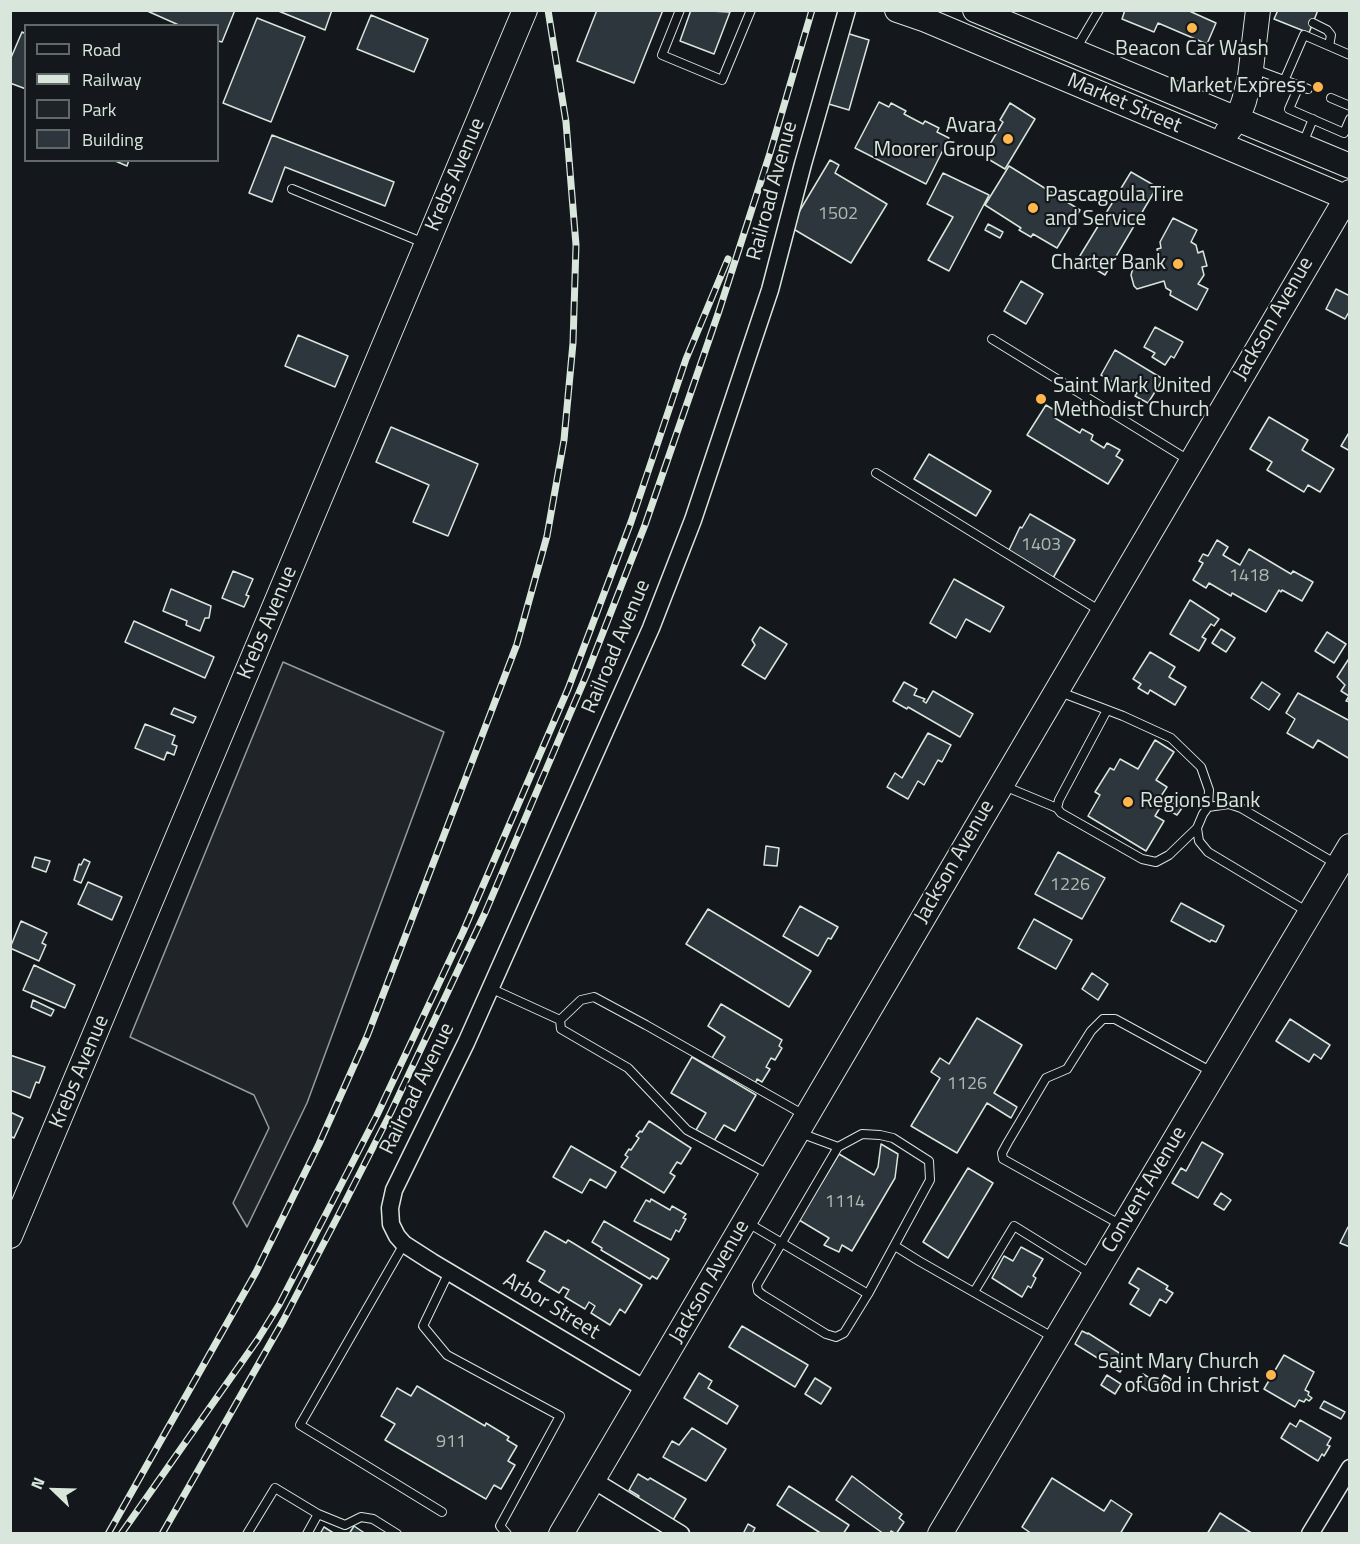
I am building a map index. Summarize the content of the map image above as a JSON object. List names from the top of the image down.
{
  "streets": {
    "street": [
      "Market Street",
      "Krebs Avenue",
      "Railroad Avenue",
      "Jackson Avenue",
      "Convent Avenue",
      "Arbor Street"
    ]
  },
  "crossings": [
    ["Market Street", "Jackson Avenue"],
    ["Railroad Avenue", "Arbor Street"],
    ["Jackson Avenue", "Arbor Street"]
  ],
  "places": [
    "Beacon Car Wash",
    "Market Express",
    "Avara Moorer Group",
    "Pascagoula Tire and Service",
    "Charter Bank",
    "Saint Mark United Methodist Church",
    "Regions Bank",
    "Saint Mary Church of God in Christ"
  ],
  "house_numbers": [
    "1502",
    "1403",
    "1418",
    "1226",
    "1126",
    "1114",
    "911"
  ],
  "legend": [
    "Road",
    "Railway",
    "Park",
    "Building"
  ],
  "north": "top left"
}
